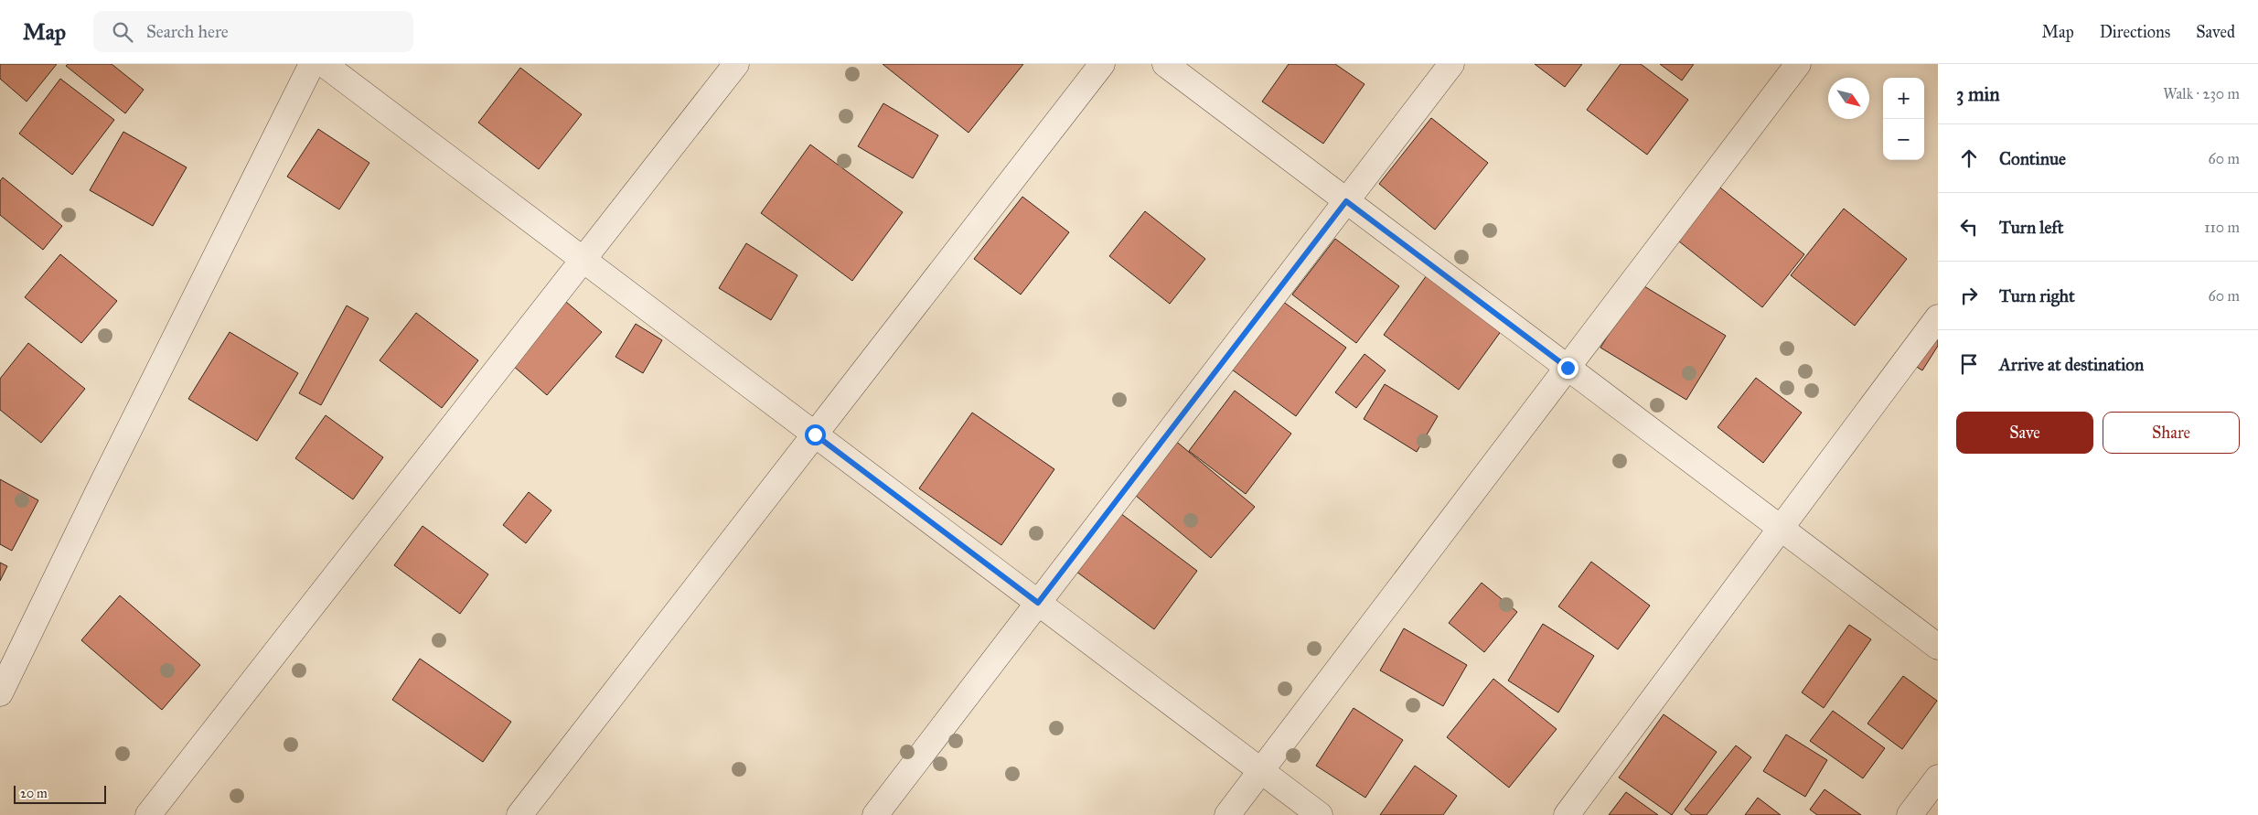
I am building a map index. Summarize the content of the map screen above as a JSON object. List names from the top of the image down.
{
  "scale_bar": "20 m",
  "north": "bottom right",
  "page": {
    "header": "Map",
    "search": "Search here",
    "nav": ["Map", "Directions", "Saved"],
    "heading": ["3 min", "Walk · 230 m"],
    "map_buttons": ["+", "−"],
    "list": [
      ["Continue", "60 m"],
      ["Turn left", "110 m"],
      ["Turn right", "60 m"],
      "Arrive at destination"
    ],
    "buttons": ["Save", "Share"],
    "scale": "20 m"
  }
}
